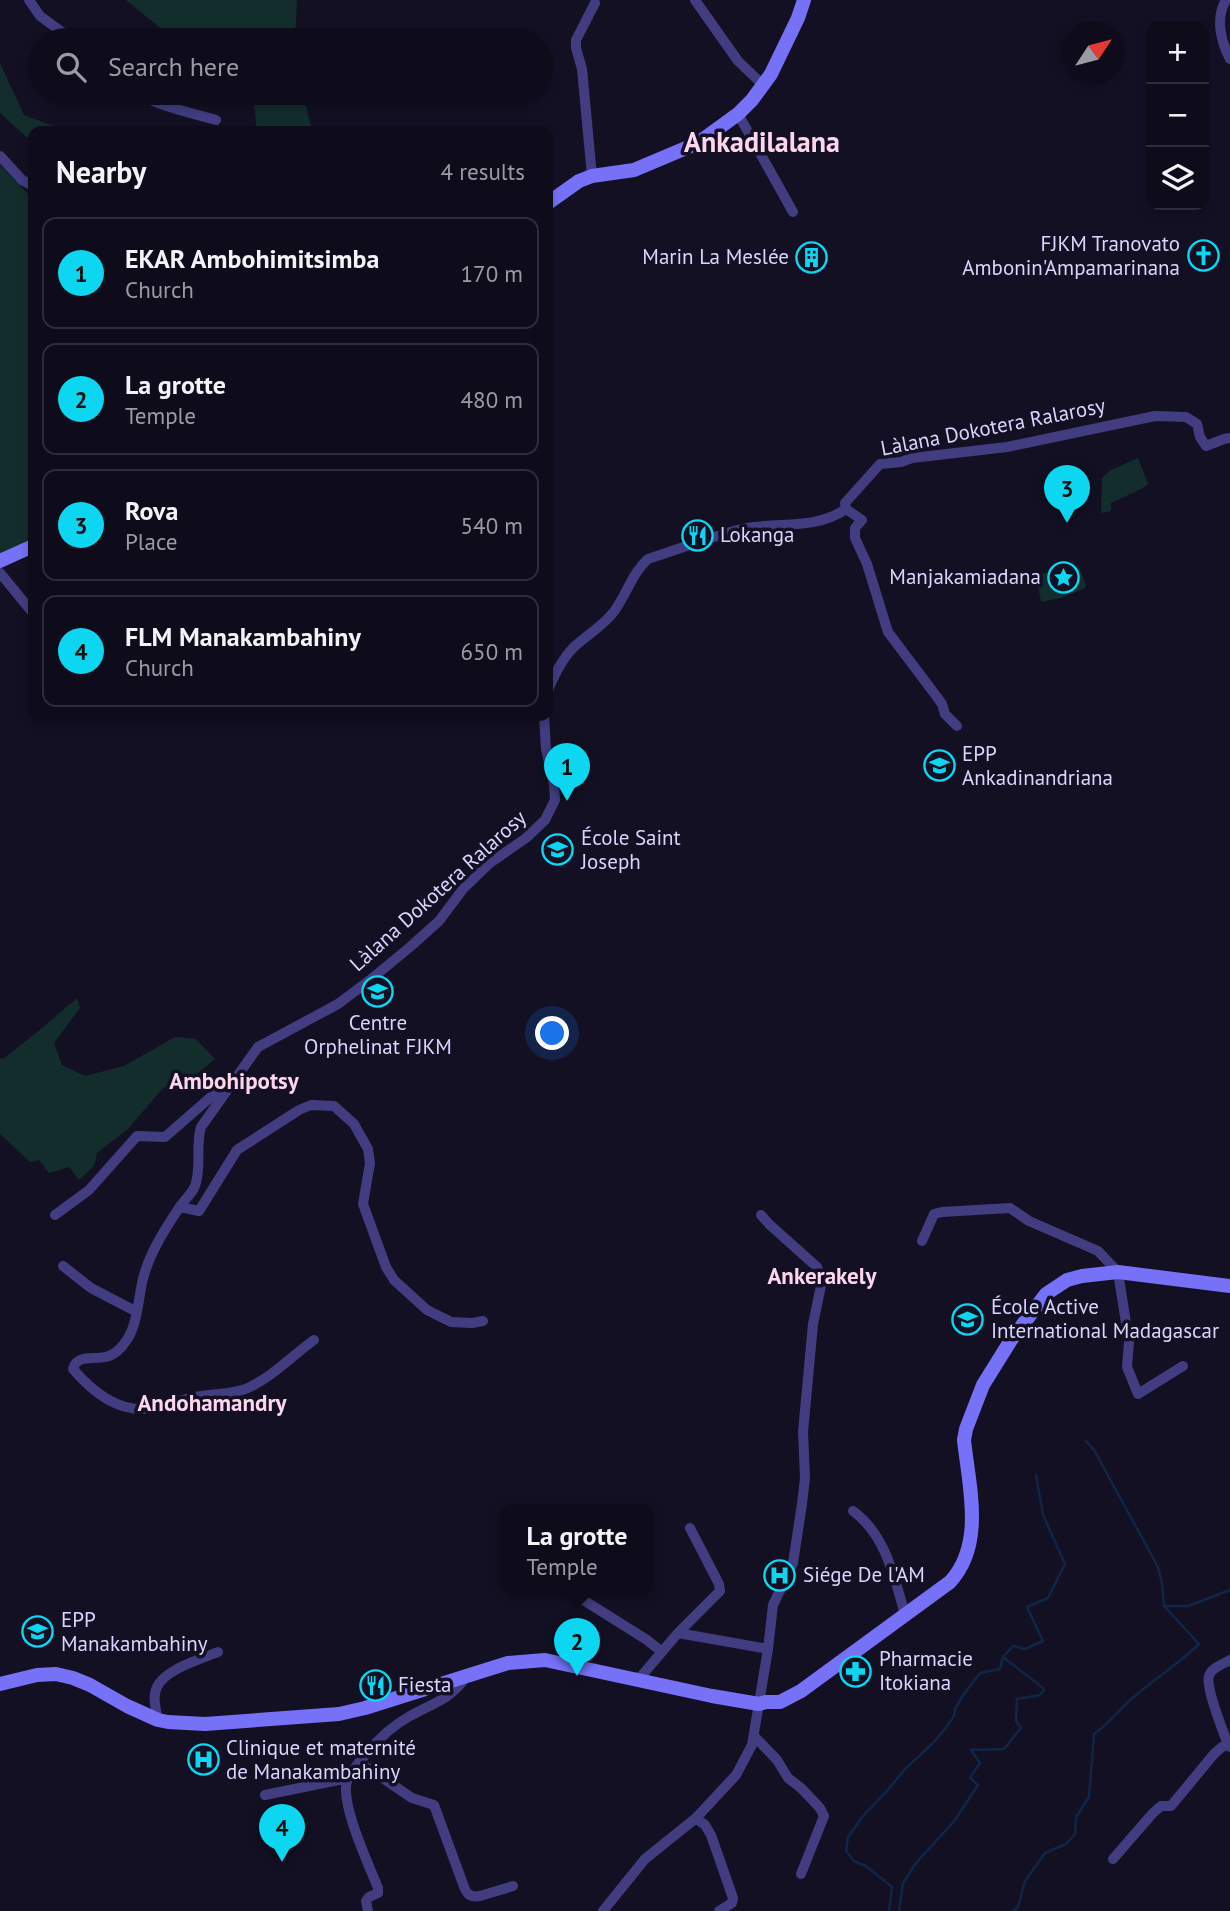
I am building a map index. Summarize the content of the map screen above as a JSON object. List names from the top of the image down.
{
  "streets": {
    "street": ["Làlana Dokotera Ralarosy"]
  },
  "districts": [
    "Ankadilalana",
    "Ambohipotsy",
    "Ankerakely",
    "Andohamandry"
  ],
  "places": {
    "church": ["FJKM Tranovato Ambonin'Ampamarinana"],
    "building": ["Marin La Meslée"],
    "restaurant": ["Lokanga", "Fiesta"],
    "place": ["Manjakamiadana"],
    "school or university": [
      "EPP Ankadinandriana",
      "École Saint Joseph",
      "Centre Orphelinat FJKM",
      "École Active International Madagascar",
      "EPP Manakambahiny"
    ],
    "hospital": ["Siége De l'AM", "Clinique et maternité de Manakambahiny"],
    "pharmacy": ["Pharmacie Itokiana"]
  },
  "north": "top right",
  "page": {
    "map_buttons": ["+", "−"],
    "search": "Search here",
    "heading": ["Nearby", "4 results"],
    "list": [
      {
        "mark": "1",
        "name": "EKAR Ambohimitsimba",
        "note": "Church",
        "value": "170 m"
      },
      {
        "mark": "2",
        "name": "La grotte",
        "note": "Temple",
        "value": "480 m"
      },
      {
        "mark": "3",
        "name": "Rova",
        "note": "Place",
        "value": "540 m"
      },
      {
        "mark": "4",
        "name": "FLM Manakambahiny",
        "note": "Church",
        "value": "650 m"
      }
    ],
    "pins": [
      "3",
      "1",
      "2",
      "4"
    ],
    "popup": ["La grotte", "Temple"]
  }
}
